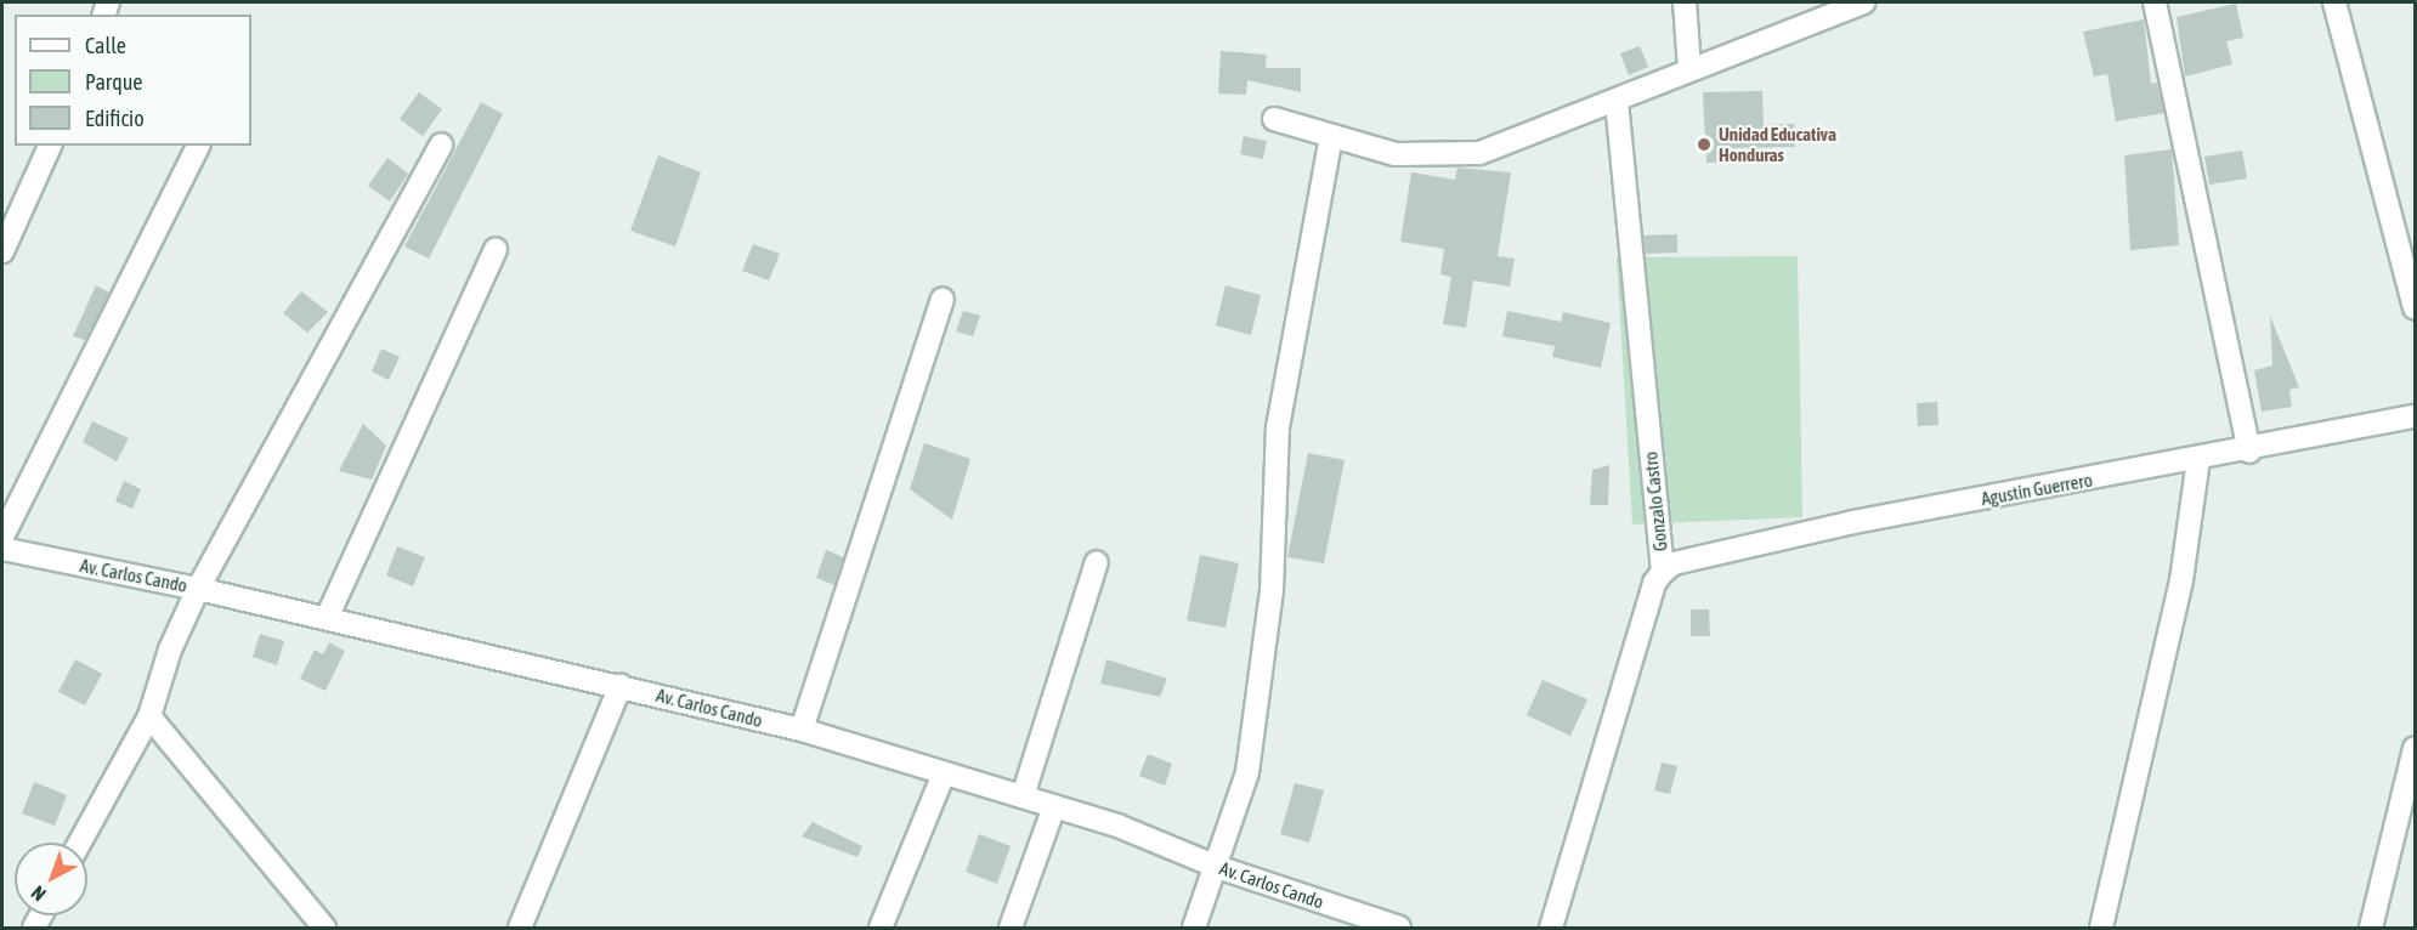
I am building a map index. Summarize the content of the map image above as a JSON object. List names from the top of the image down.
{
  "streets": {
    "street": ["Agustín Guerrero", "Gonzalo Castro", "Av. Carlos Cando"]
  },
  "crossings": [
    ["Agustín Guerrero", "Gonzalo Castro"]
  ],
  "places": ["Unidad Educativa Honduras"],
  "legend": ["Calle", "Parque", "Edificio"],
  "north": "bottom left"
}
